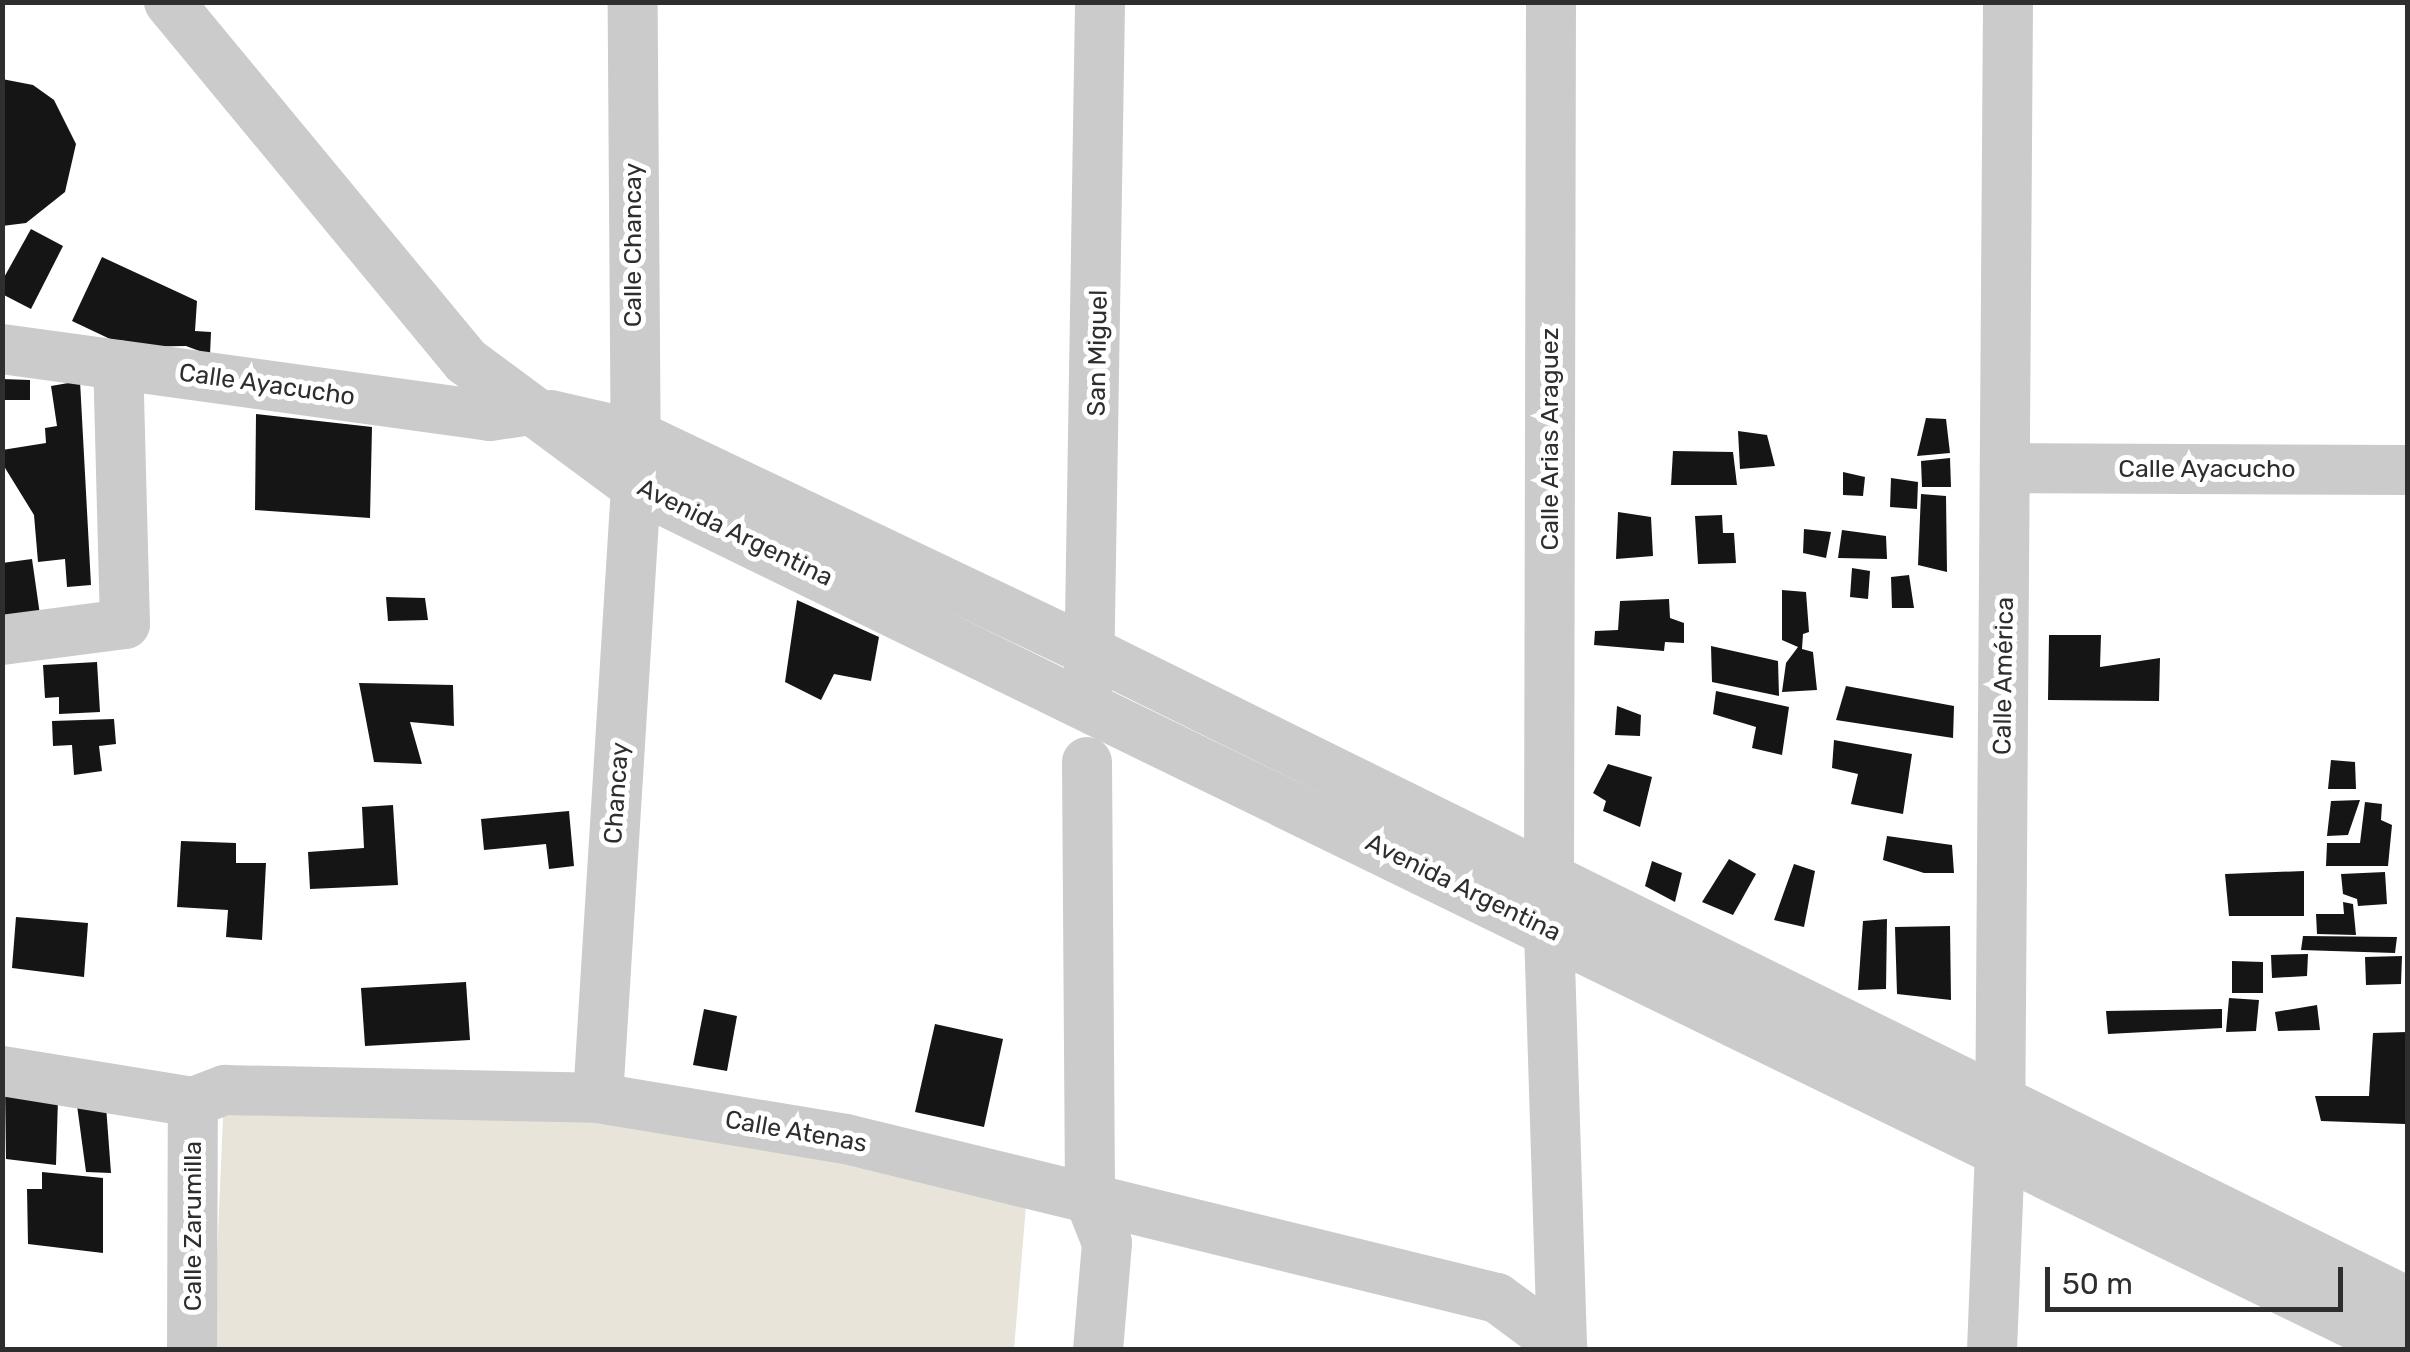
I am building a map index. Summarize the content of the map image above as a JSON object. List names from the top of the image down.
{
  "streets": {
    "street": [
      "Calle Chancay",
      "San Miguel",
      "Calle Ayacucho",
      "Calle Arias Araguez",
      "Avenida Argentina",
      "Calle América",
      "Chancay",
      "Calle Atenas",
      "Calle Zarumilla"
    ]
  },
  "crossings": [
    ["Calle Chancay", "Avenida Argentina"],
    ["Calle Chancay", "Chancay"],
    ["San Miguel", "Avenida Argentina"],
    ["Calle Ayacucho", "Avenida Argentina"],
    ["Calle Ayacucho", "Calle América"],
    ["Calle Arias Araguez", "Avenida Argentina"],
    ["Avenida Argentina", "Calle América"],
    ["Avenida Argentina", "Chancay"],
    ["Chancay", "Calle Atenas"],
    ["Calle Atenas", "Calle Zarumilla"]
  ],
  "scale_bar": "50 m"
}
